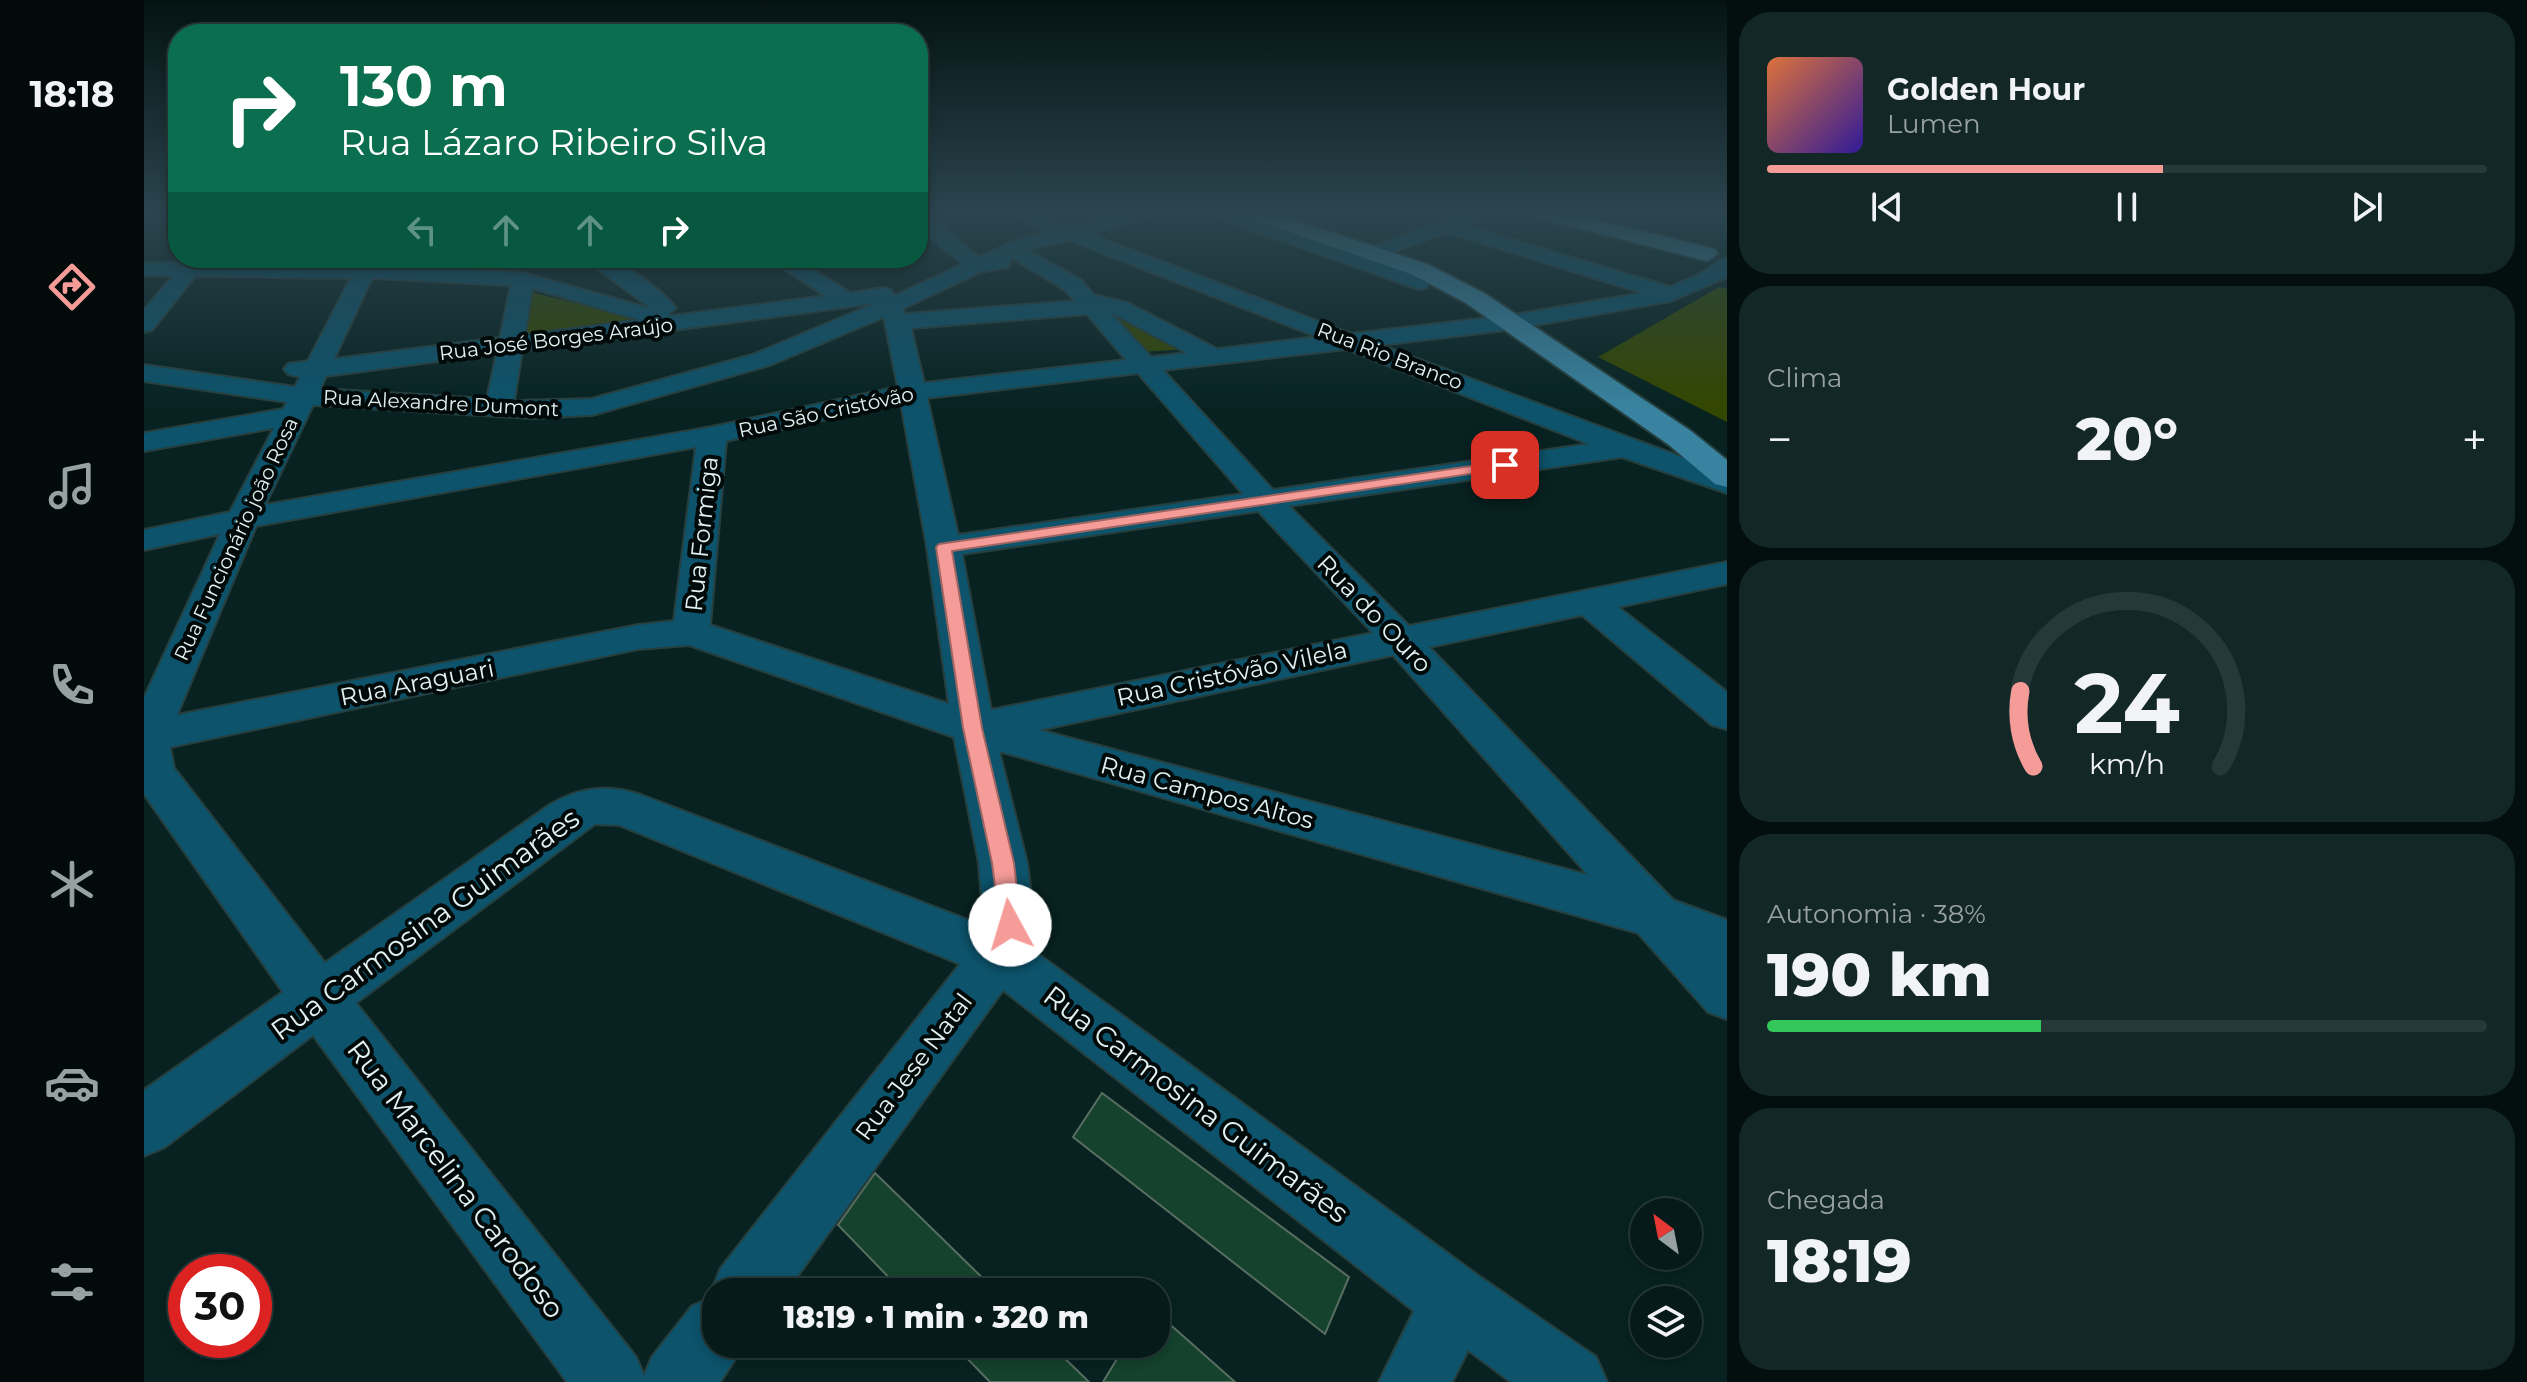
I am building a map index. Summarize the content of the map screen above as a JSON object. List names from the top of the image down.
{
  "streets": {
    "street": [
      "Rua José Borges Araújo",
      "Rua Rio Branco",
      "Rua Alexandre Dumont",
      "Rua São Cristóvão",
      "Rua Formiga",
      "Rua Funcionário joão Rosa",
      "Rua do Ouro",
      "Rua Cristóvão Vilela",
      "Rua Araguari",
      "Rua Campos Altos",
      "Rua Carmosina Guimarães",
      "Rua Jese Natal",
      "Rua Marcelina Carodoso"
    ]
  },
  "crossings": [
    ["Rua José Borges Araújo", "Rua Alexandre Dumont"],
    ["Rua José Borges Araújo", "Rua Funcionário joão Rosa"],
    ["Rua José Borges Araújo", "Rua Jese Natal"],
    ["Rua Rio Branco", "Rua São Cristóvão"],
    ["Rua Alexandre Dumont", "Rua Funcionário joão Rosa"],
    ["Rua Alexandre Dumont", "Rua Jese Natal"],
    ["Rua São Cristóvão", "Rua Formiga"],
    ["Rua São Cristóvão", "Rua Funcionário joão Rosa"],
    ["Rua São Cristóvão", "Rua do Ouro"],
    ["Rua São Cristóvão", "Rua Jese Natal"],
    ["Rua Formiga", "Rua Araguari"],
    ["Rua Formiga", "Rua Campos Altos"],
    ["Rua Funcionário joão Rosa", "Rua Araguari"],
    ["Rua Funcionário joão Rosa", "Rua Marcelina Carodoso"],
    ["Rua do Ouro", "Rua Cristóvão Vilela"],
    ["Rua do Ouro", "Rua Campos Altos"],
    ["Rua Cristóvão Vilela", "Rua Campos Altos"],
    ["Rua Cristóvão Vilela", "Rua Jese Natal"],
    ["Rua Araguari", "Rua Campos Altos"],
    ["Rua Araguari", "Rua Marcelina Carodoso"],
    ["Rua Campos Altos", "Rua Jese Natal"],
    ["Rua Carmosina Guimarães", "Rua Jese Natal"],
    ["Rua Carmosina Guimarães", "Rua Marcelina Carodoso"]
  ],
  "north": "top left",
  "page": {
    "tabs": "18:18",
    "turn": ["130 m", "Rua Lázaro Ribeiro Silva"],
    "song": ["Golden Hour", "Lumen"],
    "tile": [
      "Clima",
      ["Autonomia · 38%", "190 km"],
      ["Chegada", "18:19"]
    ],
    "heat": ["−", "20°", "+"],
    "limit": "30",
    "trip": "18:19 · 1 min · 320 m",
    "gauge": ["24", "km/h"]
  }
}
